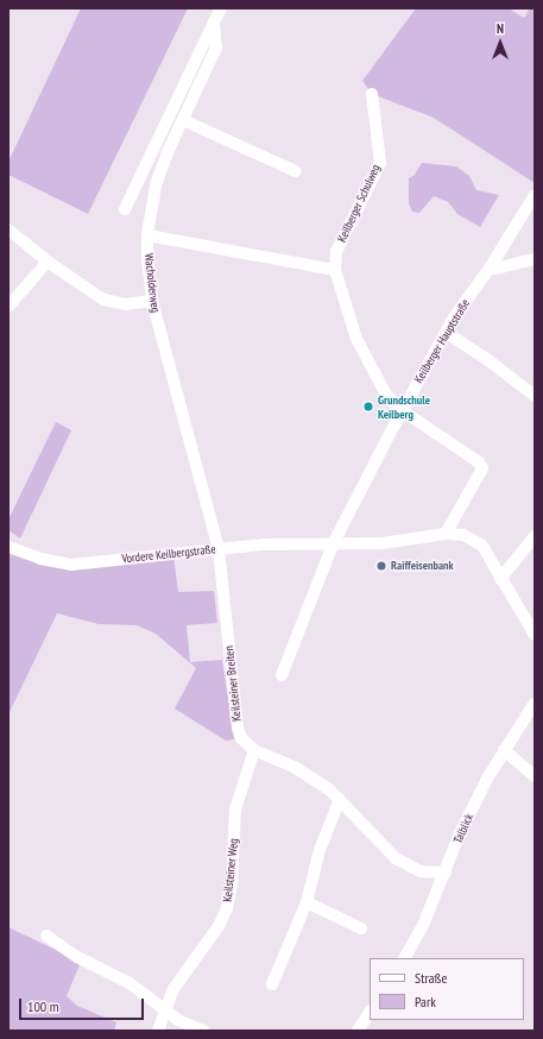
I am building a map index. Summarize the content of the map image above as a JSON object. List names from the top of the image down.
{
  "streets": {
    "street": [
      "Keilberger Schulweg",
      "Wacholderweg",
      "Keilberger Hauptstraße",
      "Vordere Keilbergstraße",
      "Keilsteiner Breiten",
      "Talblick",
      "Keilsteiner Weg"
    ]
  },
  "crossings": [
    ["Keilberger Schulweg", "Keilberger Hauptstraße"],
    ["Wacholderweg", "Vordere Keilbergstraße"],
    ["Wacholderweg", "Keilsteiner Breiten"],
    ["Keilberger Hauptstraße", "Vordere Keilbergstraße"],
    ["Vordere Keilbergstraße", "Keilsteiner Breiten"],
    ["Keilsteiner Breiten", "Talblick"],
    ["Keilsteiner Breiten", "Keilsteiner Weg"]
  ],
  "places": ["Grundschule Keilberg", "Raiffeisenbank"],
  "legend": ["Straße", "Park"],
  "scale_bar": "100 m",
  "north": "top"
}
